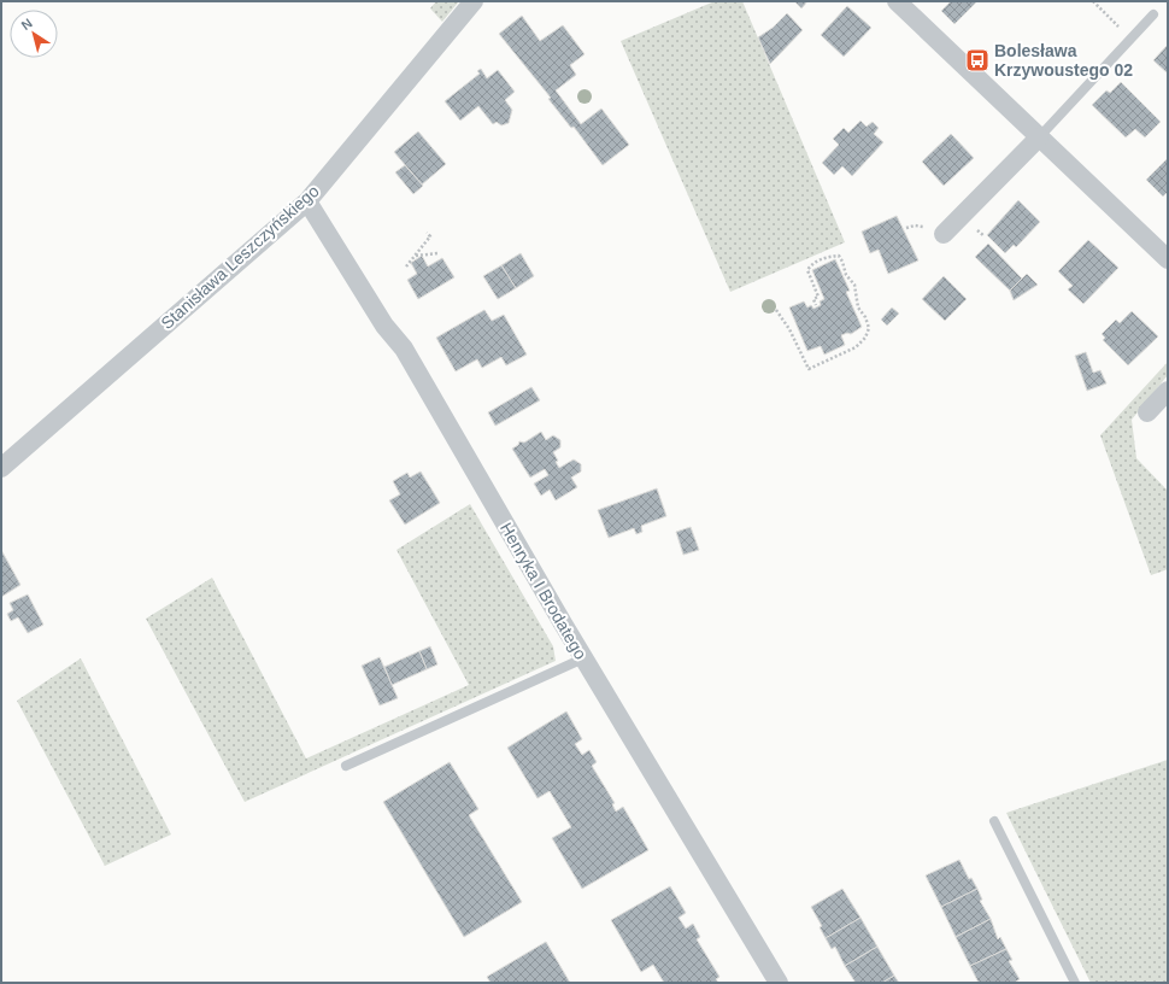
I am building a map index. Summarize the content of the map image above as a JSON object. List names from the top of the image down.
{
  "streets": {
    "street": ["Stanisława Leszczyńskiego", "Henryka I Brodatego"]
  },
  "crossings": [
    ["Stanisława Leszczyńskiego", "Henryka I Brodatego"]
  ],
  "places": {
    "bus stop": ["Bolesława Krzywoustego 02"]
  },
  "north": "top left"
}
